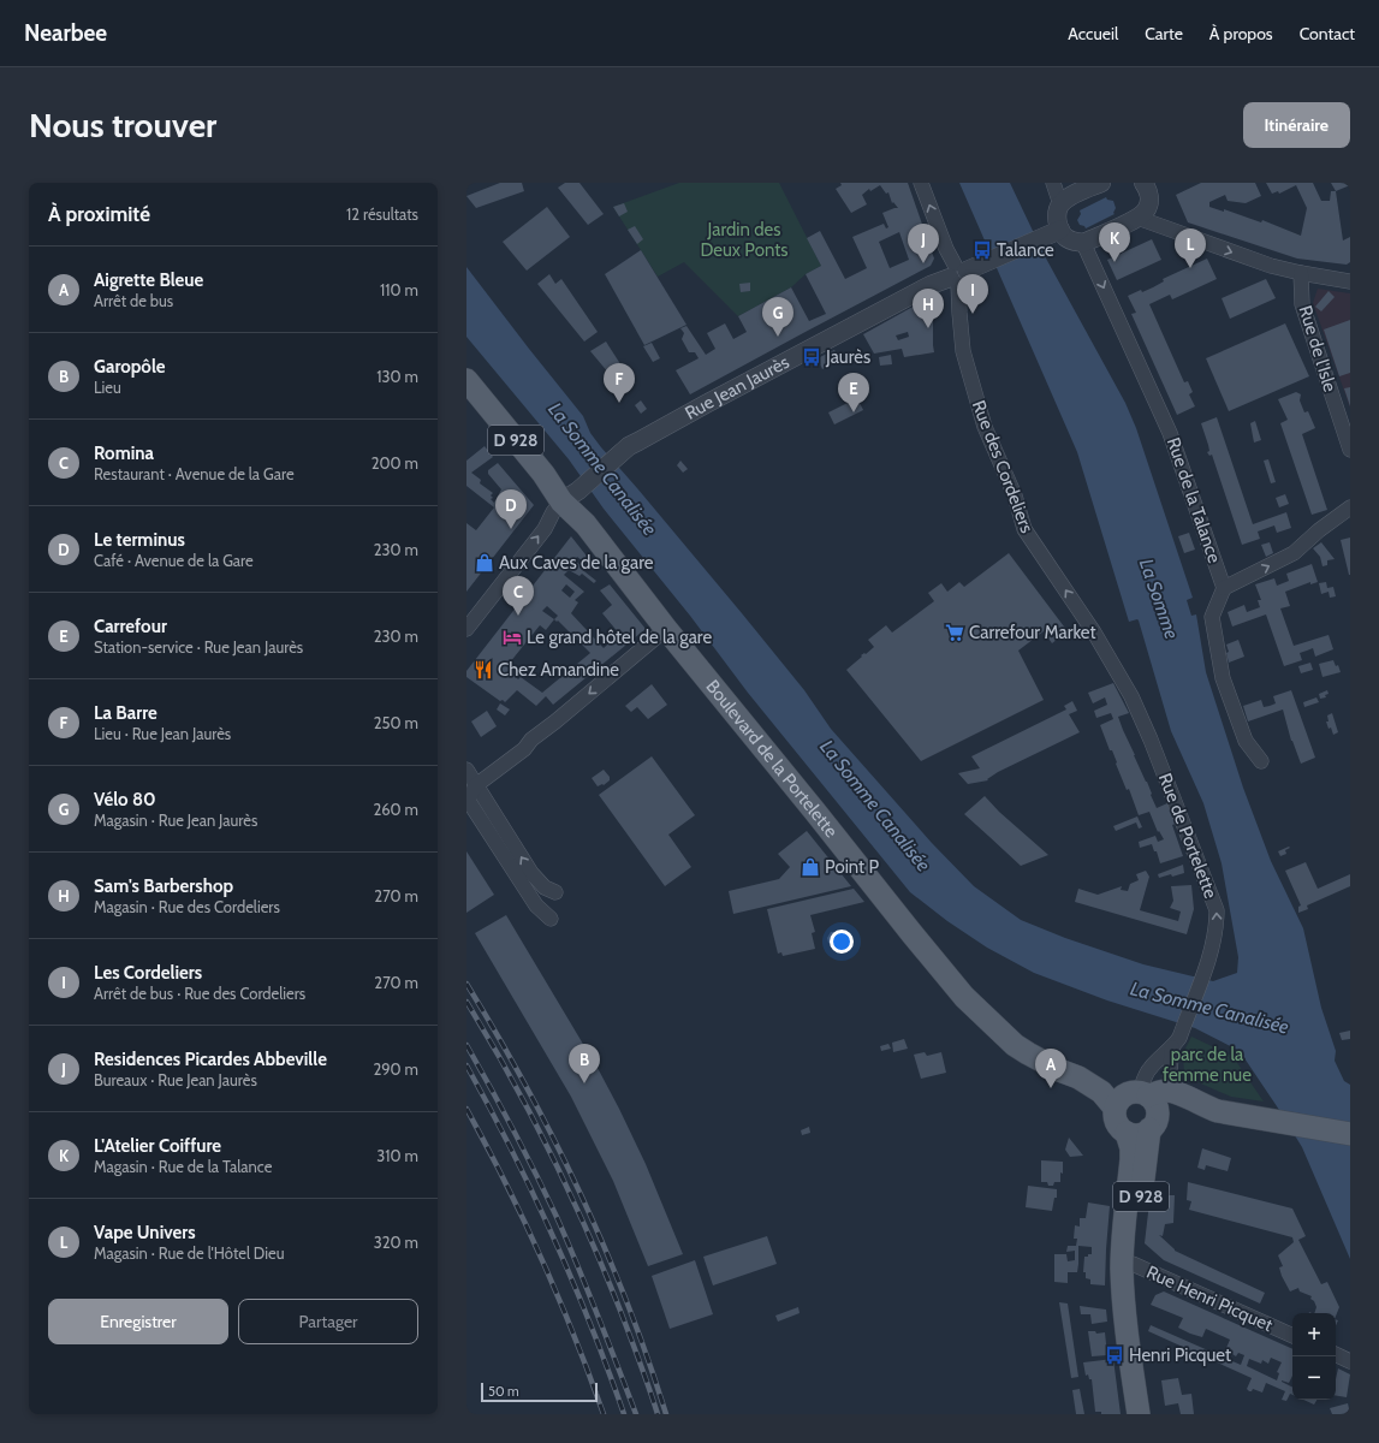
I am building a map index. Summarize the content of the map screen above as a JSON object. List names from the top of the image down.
{
  "streets": {
    "main road": ["D 928", "Boulevard de la Portelette"],
    "street": [
      "Rue de l'Isle",
      "Rue Jean Jaurès",
      "Rue des Cordeliers",
      "Rue de la Talance",
      "Rue de Portelette",
      "Rue Henri Picquet"
    ]
  },
  "crossings": [
    ["Rue Jean Jaurès", "D 928"],
    ["Rue Jean Jaurès", "Rue des Cordeliers"],
    ["Rue Jean Jaurès", "Boulevard de la Portelette"],
    ["D 928", "Boulevard de la Portelette"],
    ["D 928", "Rue de Portelette"],
    ["D 928", "Rue Henri Picquet"],
    ["Rue des Cordeliers", "Rue de Portelette"],
    ["Boulevard de la Portelette", "Rue de Portelette"]
  ],
  "one_way": ["Rue des Cordeliers", "Rue de la Talance"],
  "water": ["La Somme Canalisée", "La Somme"],
  "parks": ["Jardin des Deux Ponts", "parc de la femme nue"],
  "places": {
    "bus stop": ["Talance", "Jaurès", "Henri Picquet"],
    "shop": ["Aux Caves de la gare", "Point P"],
    "supermarket": ["Carrefour Market"],
    "hotel": ["Le grand hôtel de la gare"],
    "restaurant": ["Chez Amandine"]
  },
  "scale_bar": "50 m",
  "page": {
    "header": "Nearbee",
    "nav": [
      "Accueil",
      "Carte",
      "À propos",
      "Contact"
    ],
    "buttons": [
      "Itinéraire",
      ["Enregistrer", "Partager"]
    ],
    "title": "Nous trouver",
    "heading": ["À proximité", "12 résultats"],
    "pins": [
      "K",
      "J",
      "L",
      "I",
      "H",
      "G",
      "F",
      "E",
      "D",
      "C",
      "B",
      "A"
    ],
    "list": [
      {
        "mark": "A",
        "name": "Aigrette Bleue",
        "note": "Arrêt de bus",
        "value": "110 m"
      },
      {
        "mark": "B",
        "name": "Garopôle",
        "note": "Lieu",
        "value": "130 m"
      },
      {
        "mark": "C",
        "name": "Romina",
        "note": "Restaurant · Avenue de la Gare",
        "value": "200 m"
      },
      {
        "mark": "D",
        "name": "Le terminus",
        "note": "Café · Avenue de la Gare",
        "value": "230 m"
      },
      {
        "mark": "E",
        "name": "Carrefour",
        "note": "Station-service · Rue Jean Jaurès",
        "value": "230 m"
      },
      {
        "mark": "F",
        "name": "La Barre",
        "note": "Lieu · Rue Jean Jaurès",
        "value": "250 m"
      },
      {
        "mark": "G",
        "name": "Vélo 80",
        "note": "Magasin · Rue Jean Jaurès",
        "value": "260 m"
      },
      {
        "mark": "H",
        "name": "Sam's Barbershop",
        "note": "Magasin · Rue des Cordeliers",
        "value": "270 m"
      },
      {
        "mark": "I",
        "name": "Les Cordeliers",
        "note": "Arrêt de bus · Rue des Cordeliers",
        "value": "270 m"
      },
      {
        "mark": "J",
        "name": "Residences Picardes Abbeville",
        "note": "Bureaux · Rue Jean Jaurès",
        "value": "290 m"
      },
      {
        "mark": "K",
        "name": "L'Atelier Coiffure",
        "note": "Magasin · Rue de la Talance",
        "value": "310 m"
      },
      {
        "mark": "L",
        "name": "Vape Univers",
        "note": "Magasin · Rue de l'Hôtel Dieu",
        "value": "320 m"
      }
    ],
    "map_buttons": ["+", "−"],
    "scale": "50 m"
  }
}
